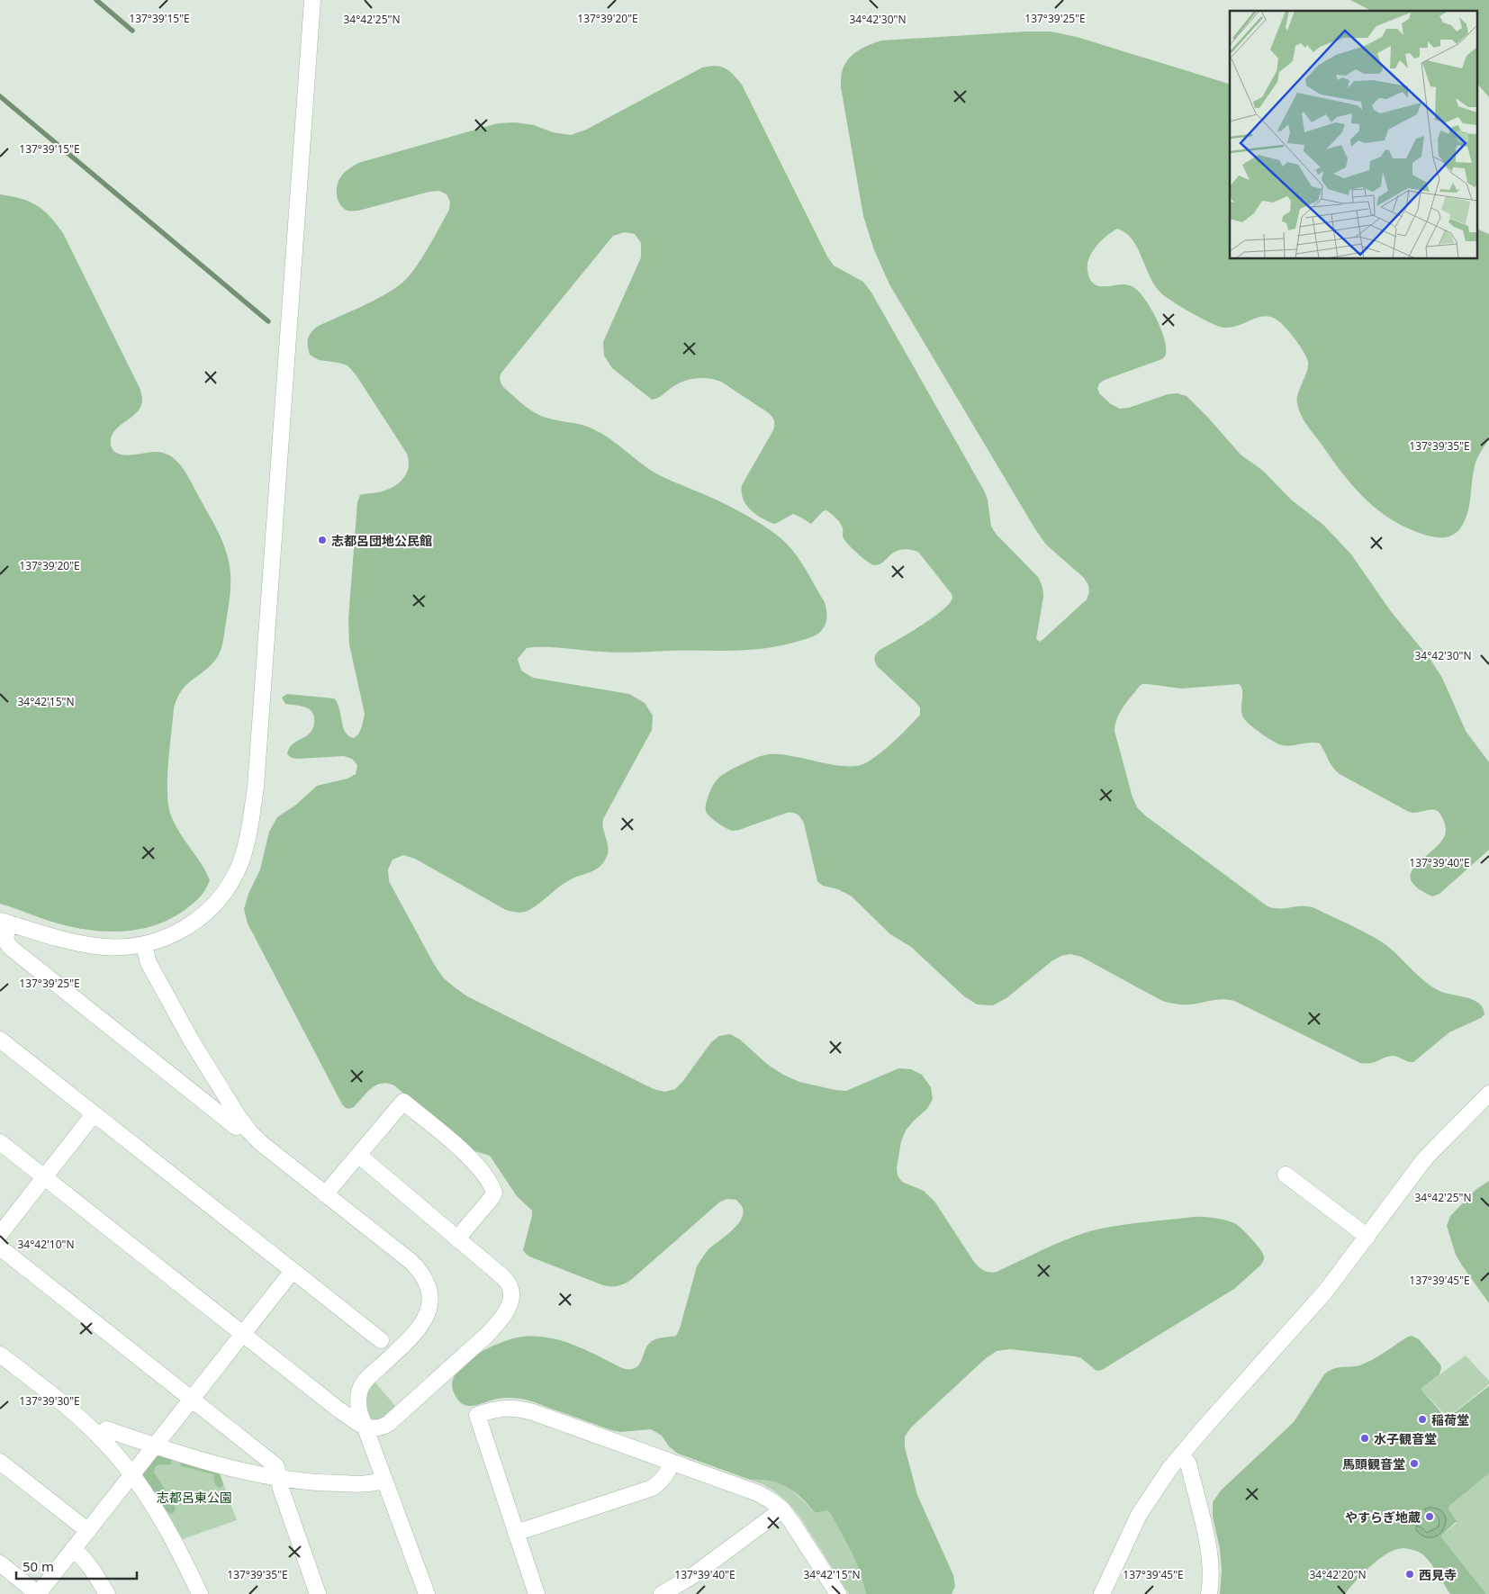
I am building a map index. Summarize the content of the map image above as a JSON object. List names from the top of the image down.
{
  "parks": ["志都呂東公園"],
  "places": [
    "志都呂団地公民館",
    "稲荷堂",
    "水子観音堂",
    "馬頭観音堂",
    "やすらぎ地蔵",
    "西見寺"
  ],
  "scale_bar": "50 m",
  "coordinates": [
    "137°39'15\"E",
    "137°39'20\"E",
    "137°39'25\"E",
    "34°42'30\"N",
    "34°42'25\"N",
    "137°39'35\"E",
    "34°42'15\"N",
    "137°39'40\"E",
    "34°42'10\"N",
    "137°39'45\"E",
    "137°39'30\"E",
    "34°42'20\"N"
  ]
}
